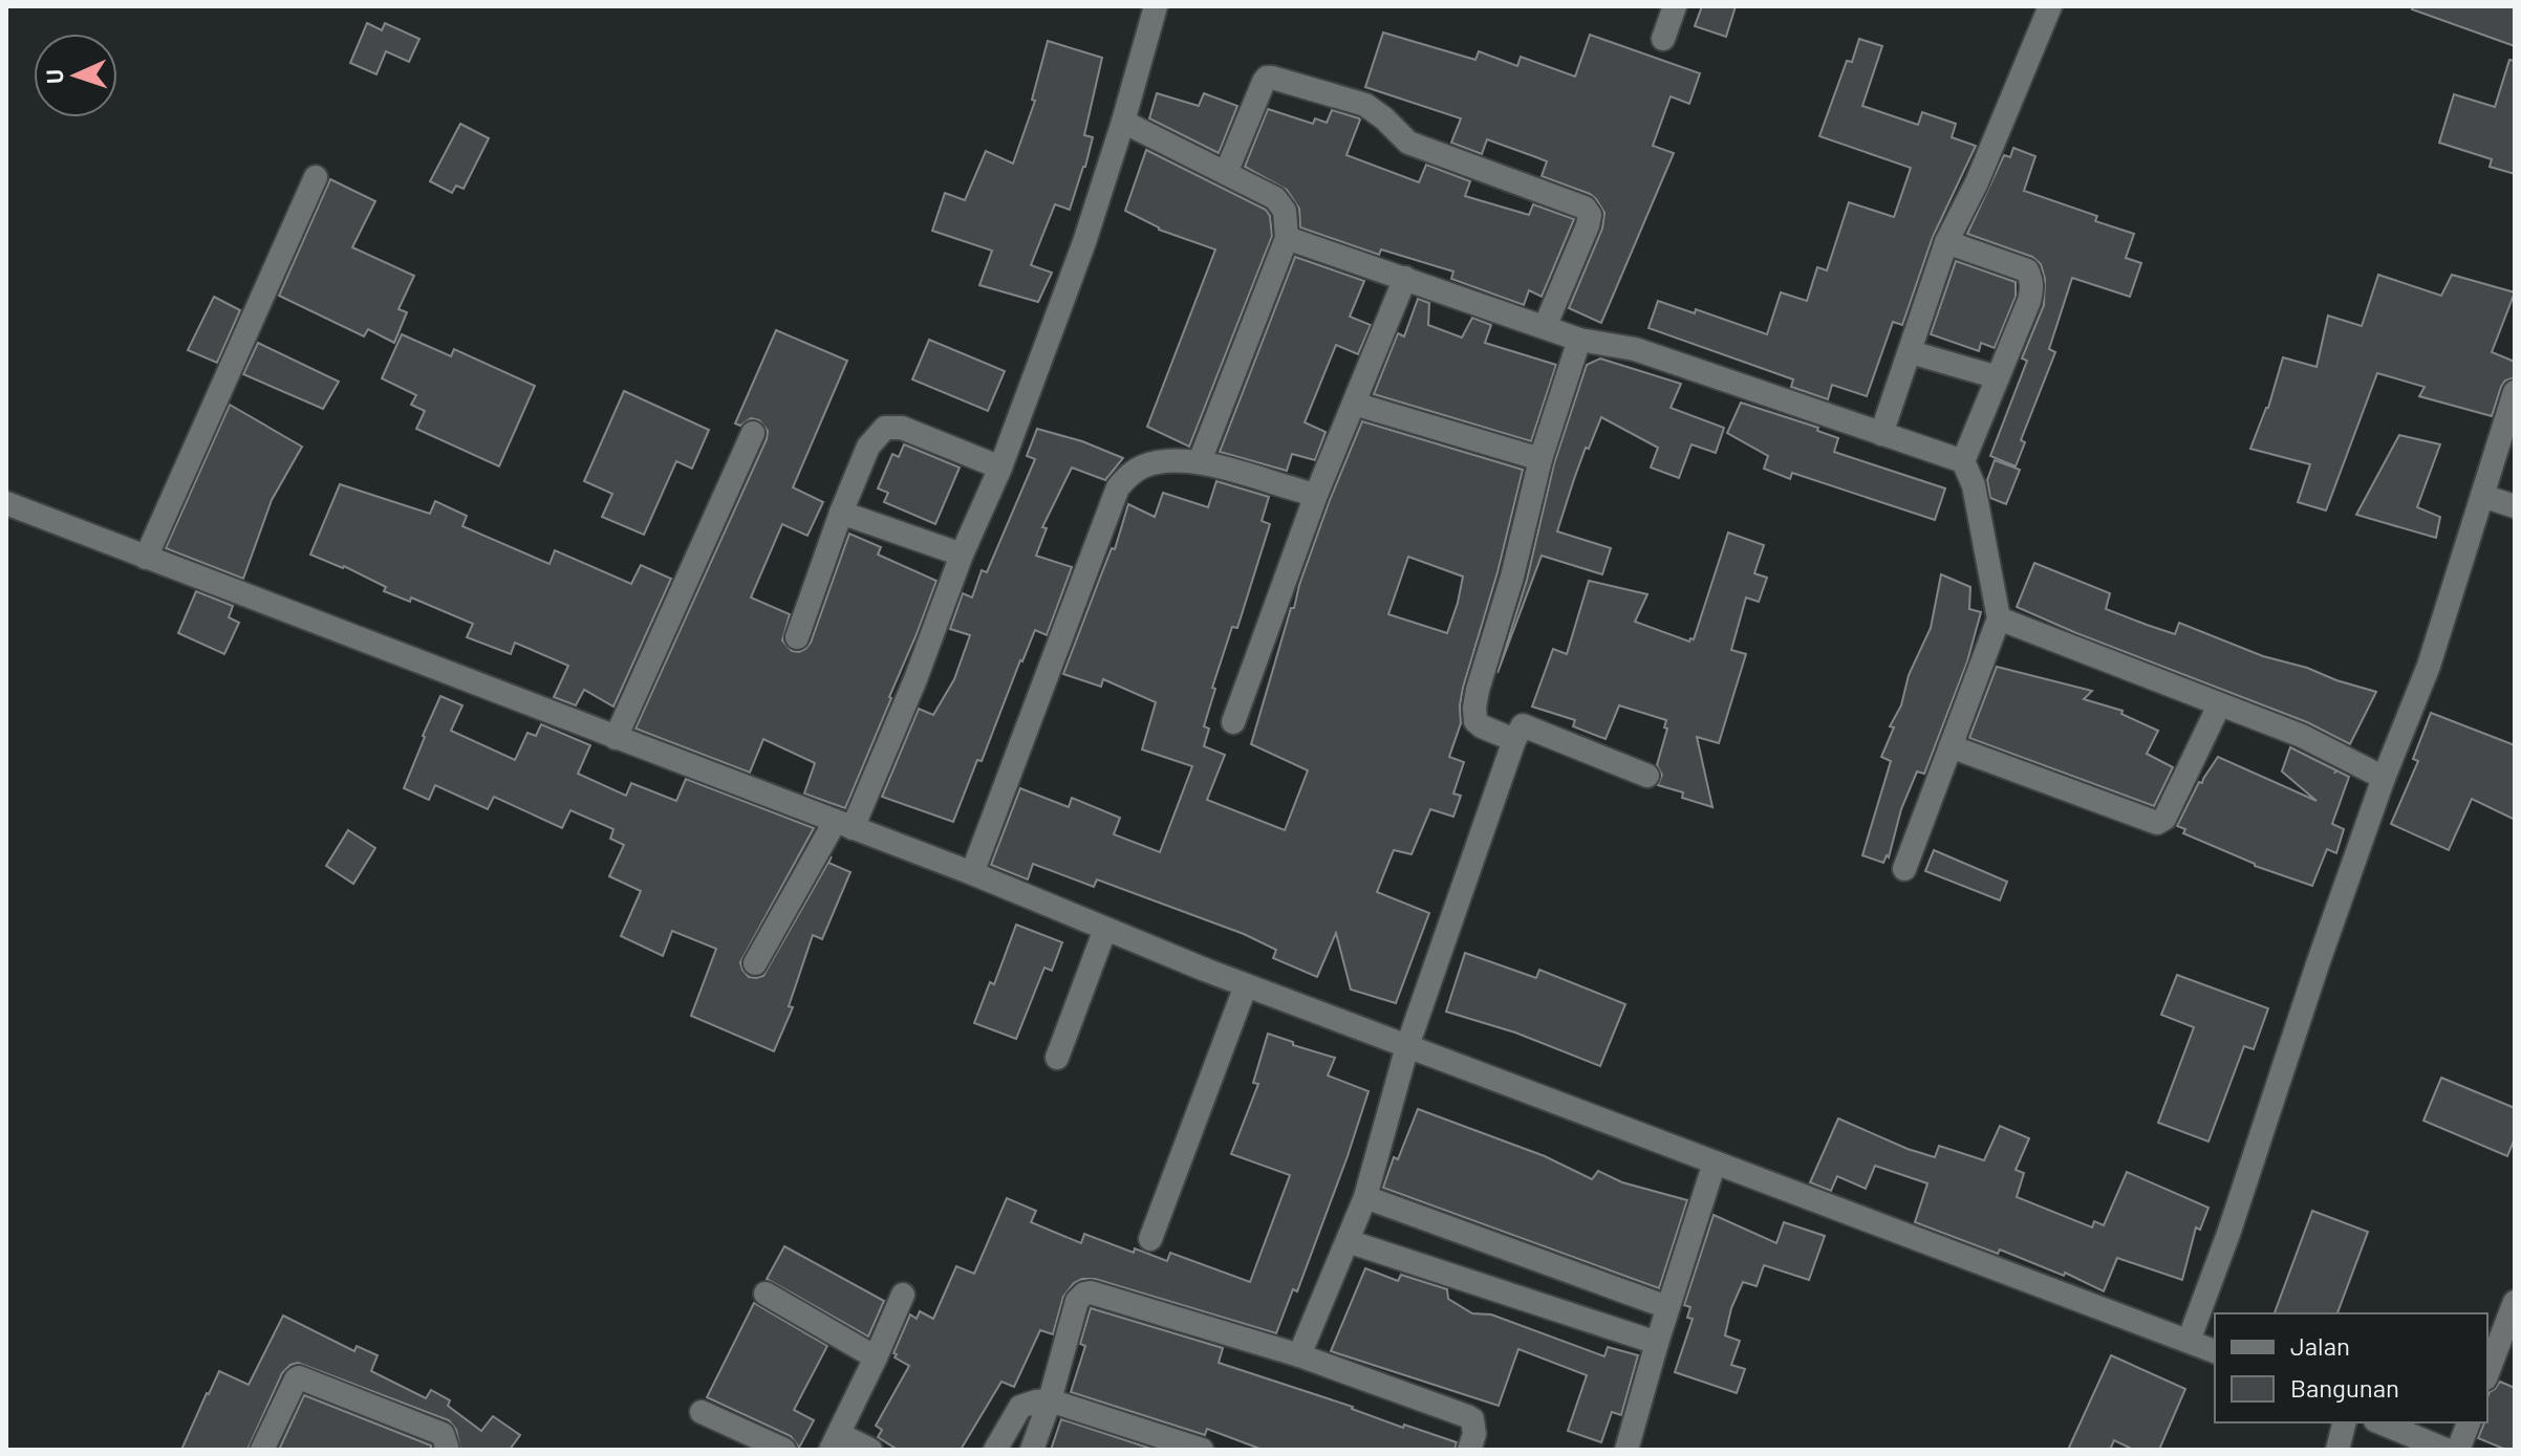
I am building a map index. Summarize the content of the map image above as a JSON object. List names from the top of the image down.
{
  "legend": ["Jalan", "Bangunan"],
  "north": "left"
}
